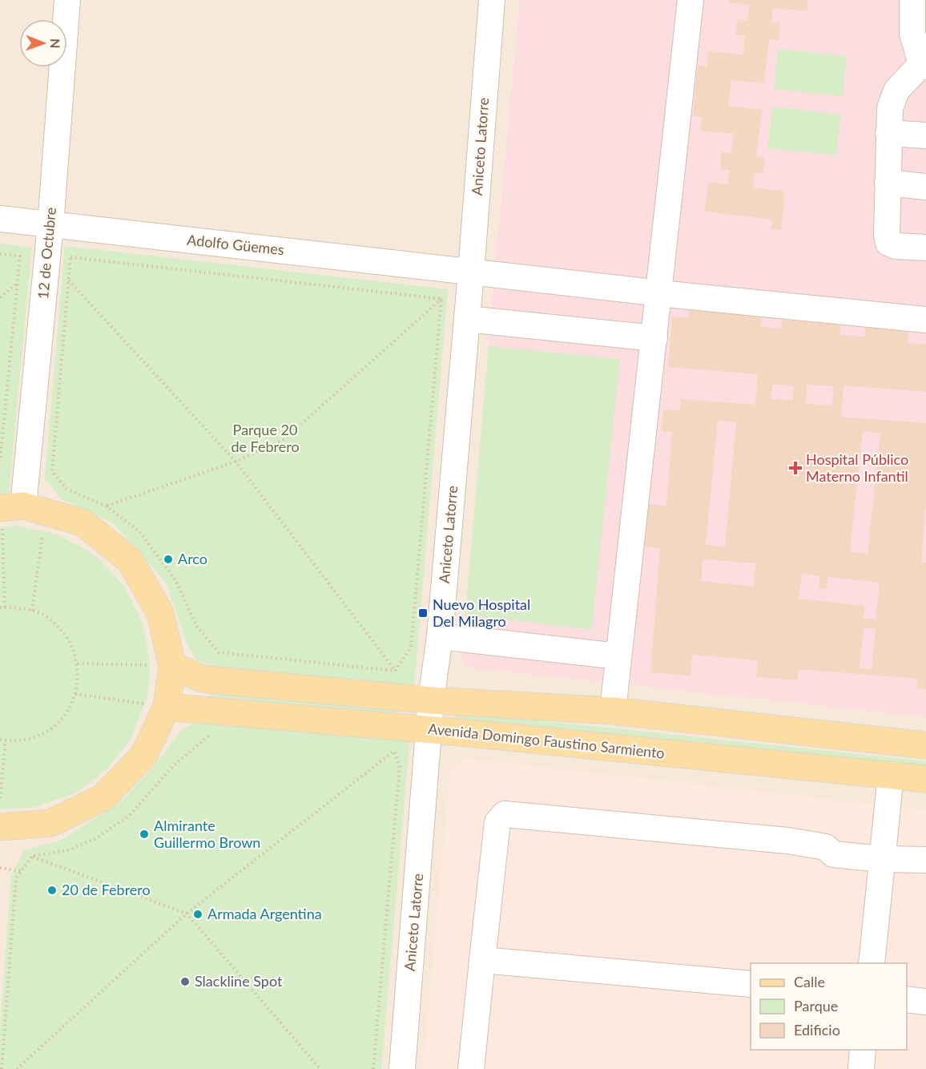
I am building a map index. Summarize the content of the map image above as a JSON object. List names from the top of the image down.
{
  "streets": {
    "main road": ["Avenida Domingo Faustino Sarmiento"],
    "street": ["Aniceto Latorre", "Adolfo Güemes", "12 de Octubre"]
  },
  "crossings": [
    ["Aniceto Latorre", "Adolfo Güemes"],
    ["Aniceto Latorre", "Avenida Domingo Faustino Sarmiento"],
    ["Adolfo Güemes", "12 de Octubre"]
  ],
  "parks": ["Parque 20 de Febrero"],
  "places": {
    "health": ["Hospital Público Materno Infantil"],
    "other": [
      "Arco",
      "Almirante Guillermo Brown",
      "20 de Febrero",
      "Armada Argentina",
      "Slackline Spot"
    ],
    "transit": ["Nuevo Hospital Del Milagro"]
  },
  "legend": ["Calle", "Parque", "Edificio"],
  "north": "right"
}
